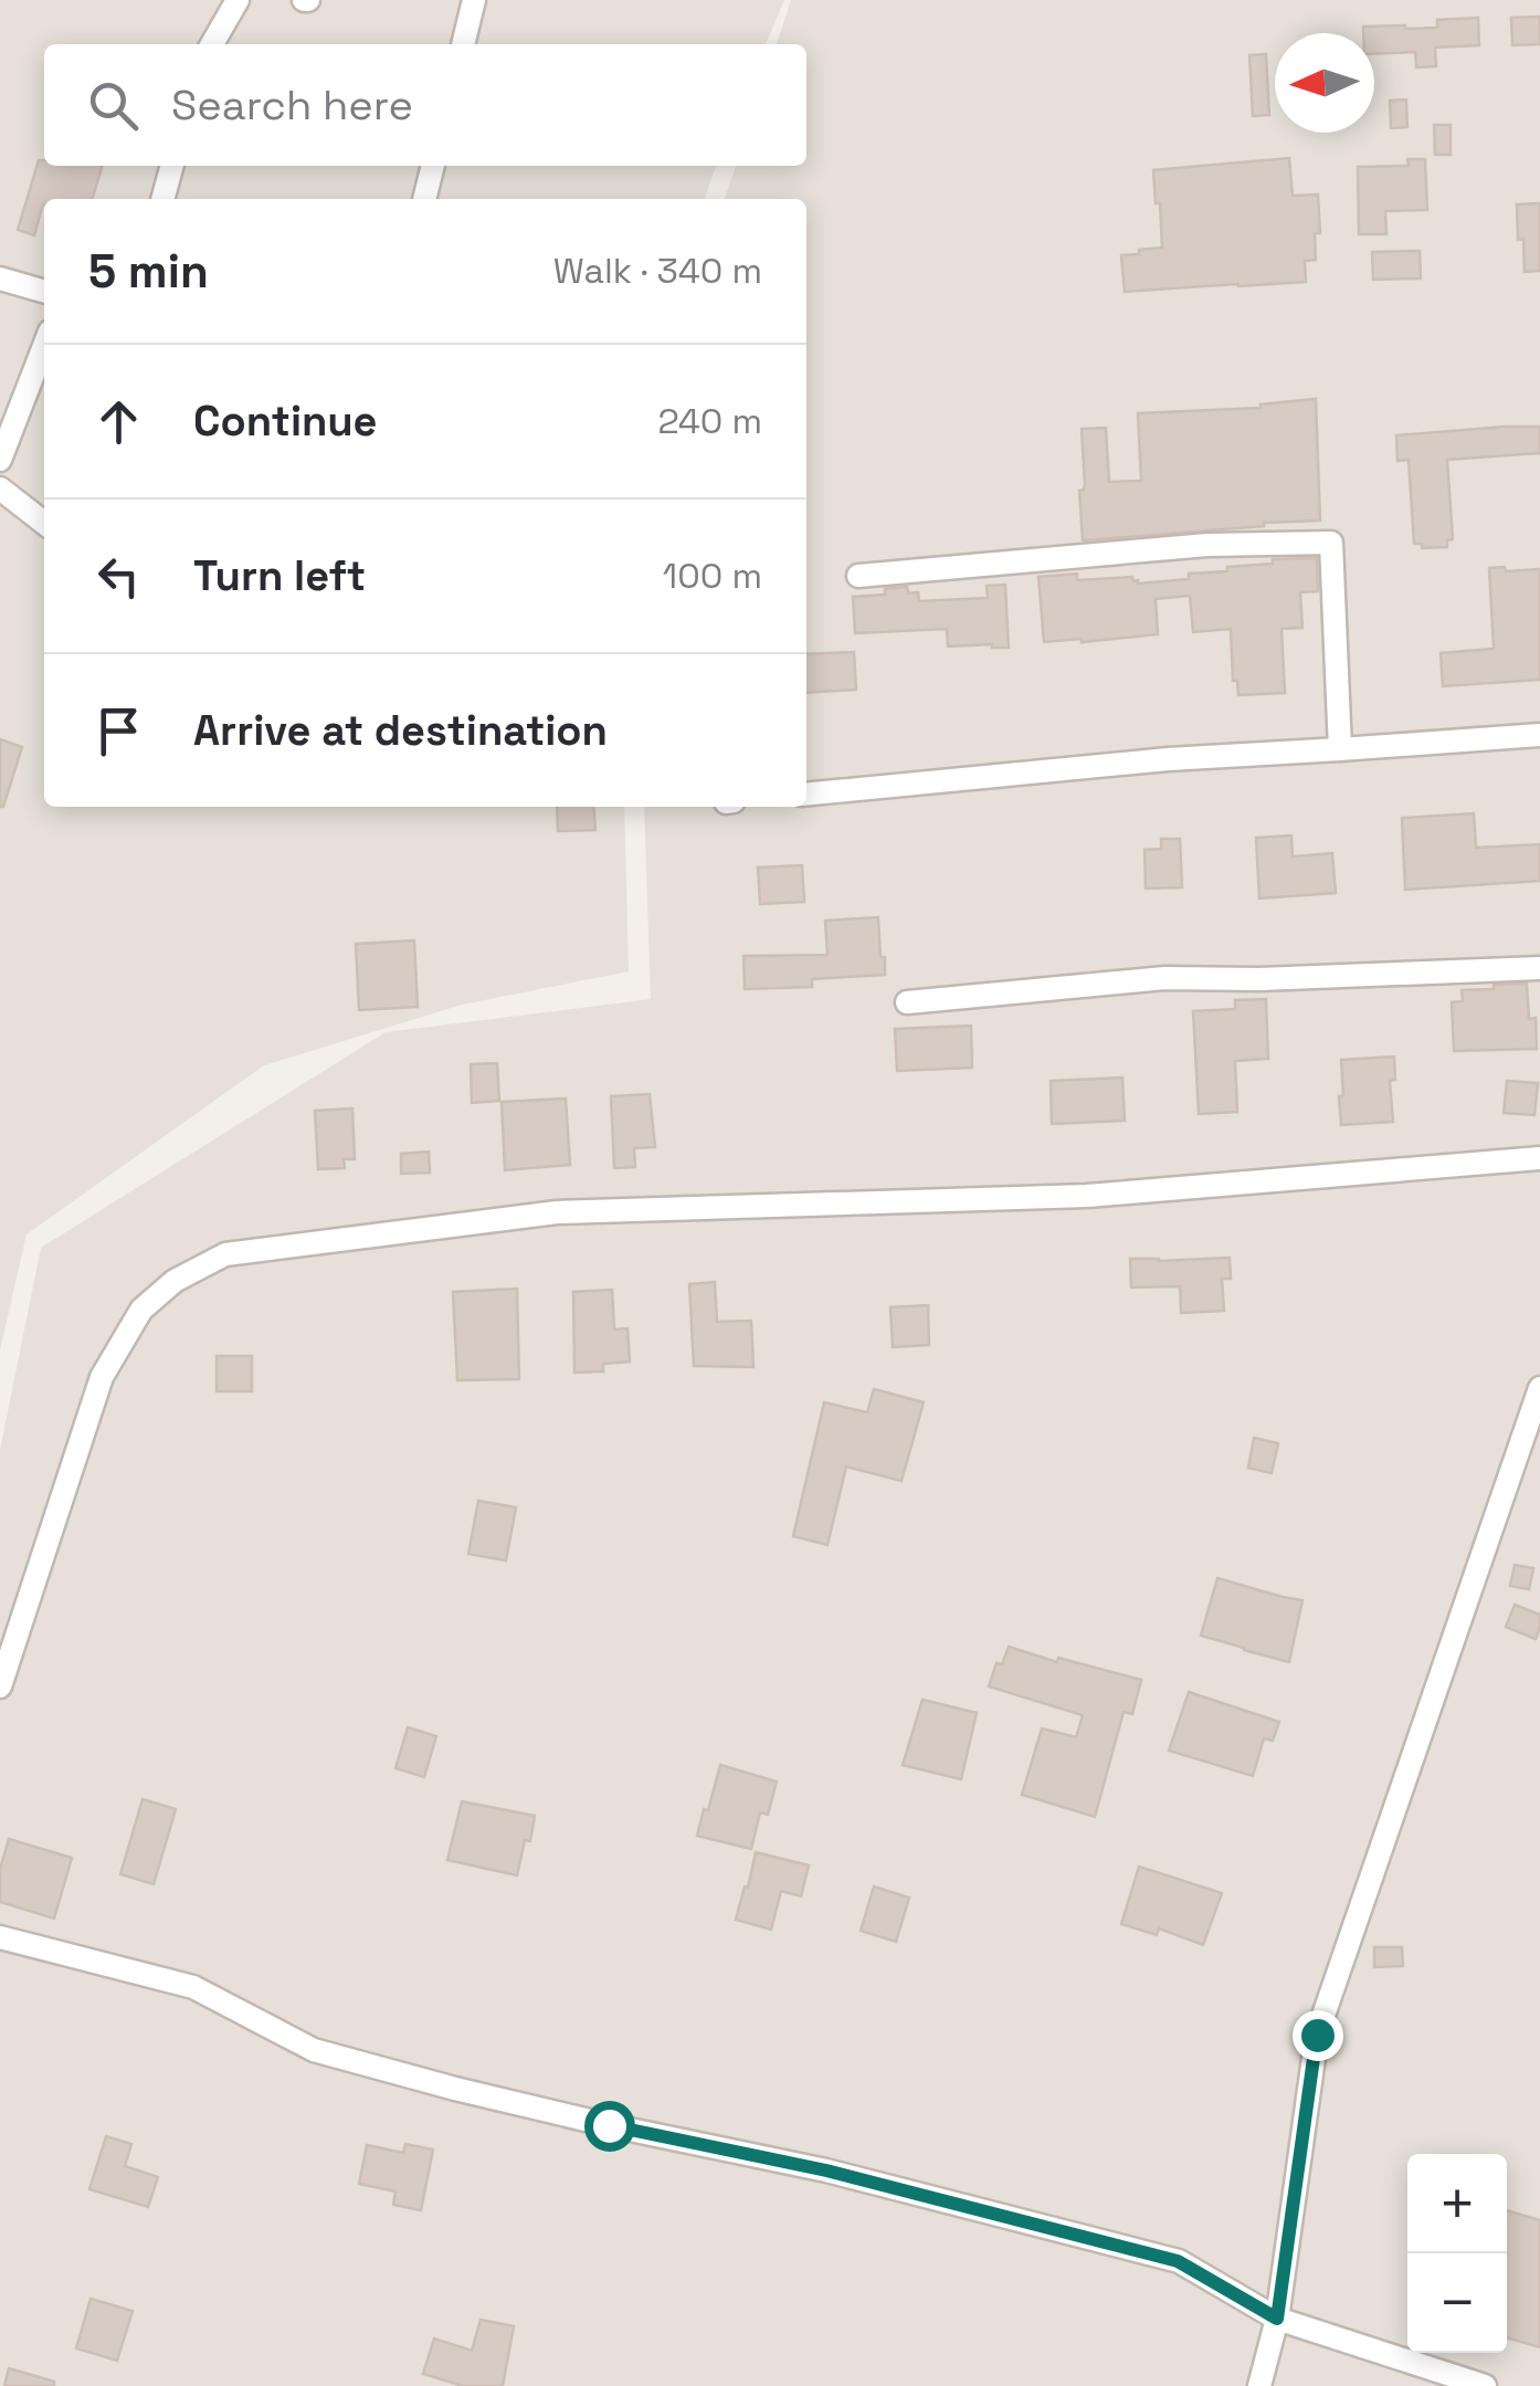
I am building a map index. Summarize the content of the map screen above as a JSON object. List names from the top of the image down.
{
  "north": "left",
  "page": {
    "search": "Search here",
    "heading": ["5 min", "Walk · 340 m"],
    "list": [
      ["Continue", "240 m"],
      ["Turn left", "100 m"],
      "Arrive at destination"
    ],
    "map_buttons": ["+", "−"]
  }
}
